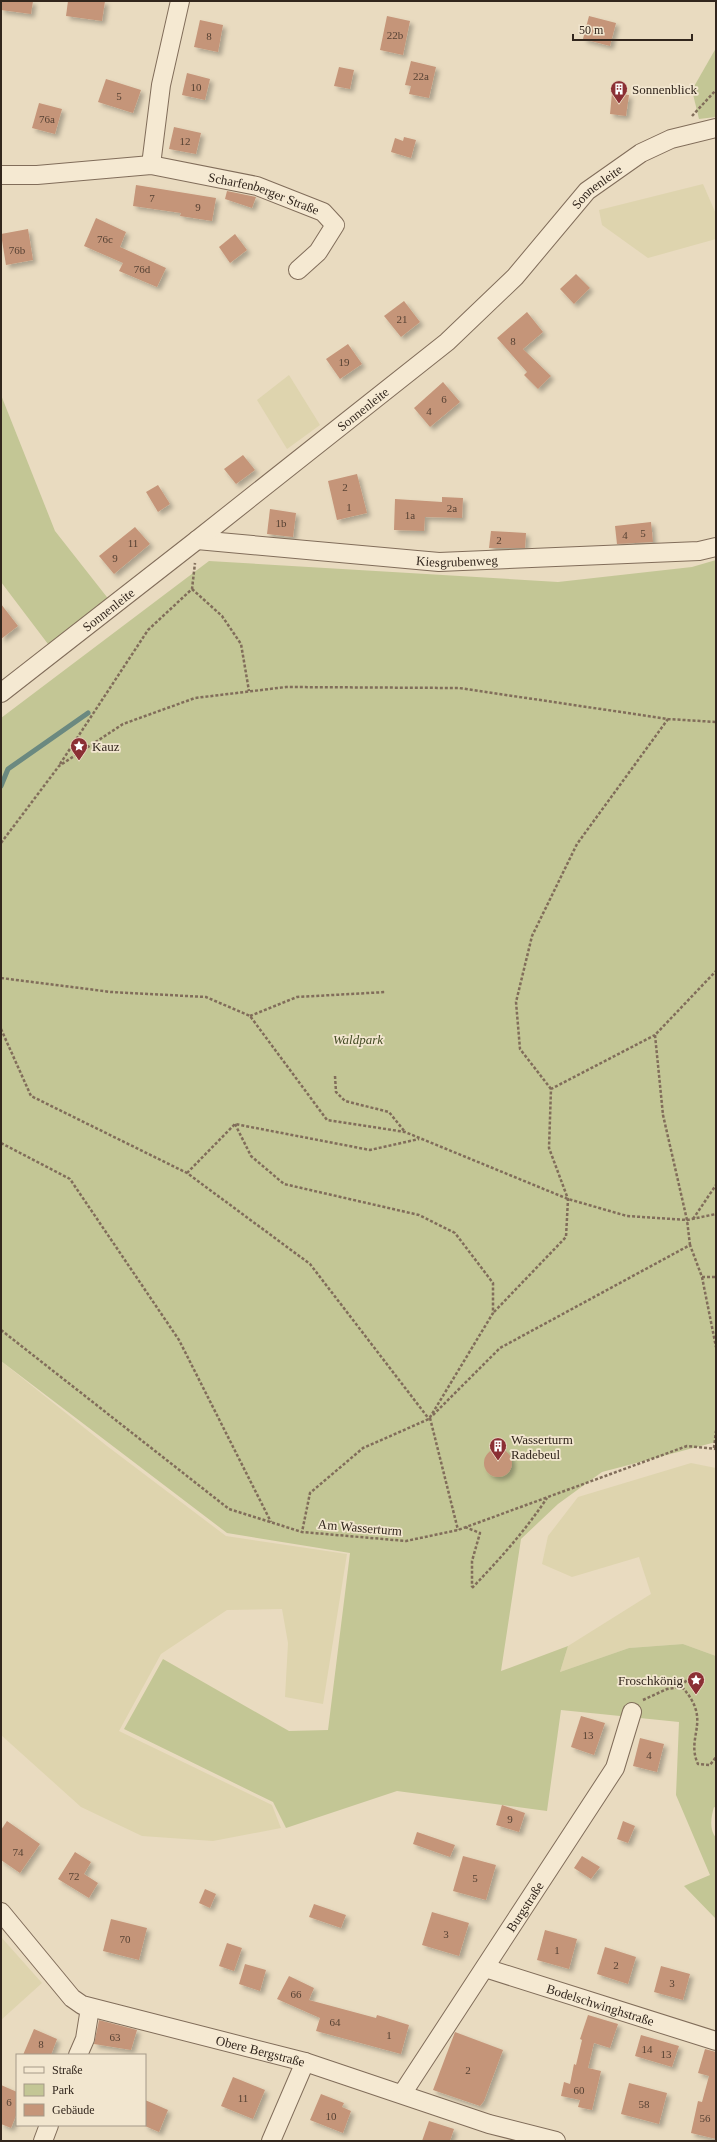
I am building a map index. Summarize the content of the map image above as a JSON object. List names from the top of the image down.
{
  "streets": {
    "street": [
      "Sonnenleite",
      "Scharfenberger Straße",
      "Kiesgrubenweg",
      "Burgstraße",
      "Bodelschwinghstraße",
      "Obere Bergstraße"
    ],
    "path": ["Am Wasserturm"]
  },
  "crossings": [
    ["Sonnenleite", "Kiesgrubenweg"],
    ["Burgstraße", "Bodelschwinghstraße"],
    ["Burgstraße", "Obere Bergstraße"]
  ],
  "parks": ["Waldpark"],
  "places": {
    "building": ["Sonnenblick", "Wasserturm Radebeul"],
    "place": ["Kauz", "Froschkönig"]
  },
  "house_numbers": [
    "22b",
    "8",
    "22a",
    "10",
    "5",
    "76a",
    "12",
    "7",
    "9",
    "76c",
    "76b",
    "76d",
    "21",
    "8",
    "19",
    "6",
    "4",
    "2",
    "1",
    "2a",
    "1a",
    "1b",
    "5",
    "4",
    "2",
    "11",
    "9",
    "13",
    "4",
    "9",
    "74",
    "72",
    "5",
    "3",
    "70",
    "1",
    "2",
    "3",
    "66",
    "64",
    "1",
    "63",
    "8",
    "14",
    "13",
    "2",
    "60",
    "11",
    "6",
    "58",
    "10",
    "56"
  ],
  "legend": ["Straße", "Park", "Gebäude"],
  "scale_bar": "50 m"
}
